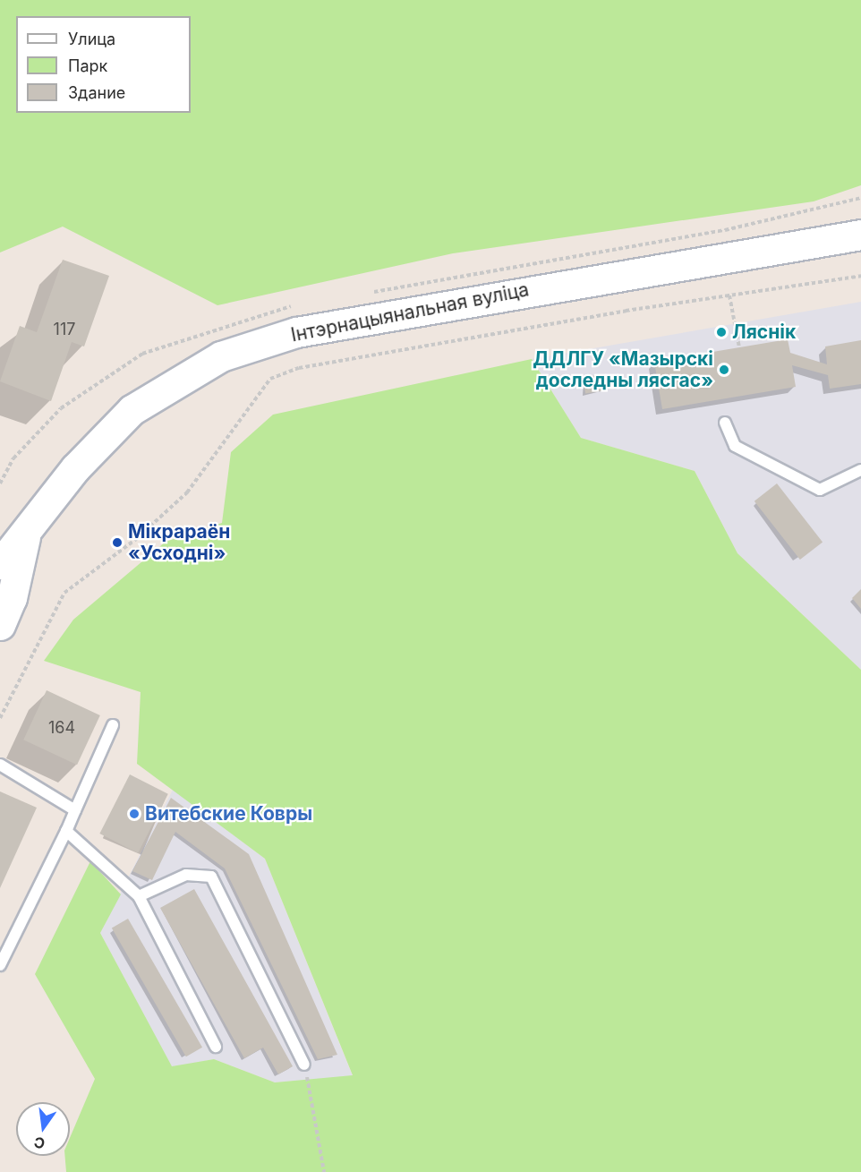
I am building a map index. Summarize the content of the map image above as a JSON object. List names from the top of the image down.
{
  "streets": {
    "main road": ["Інтэрнацыянальная вуліца"]
  },
  "places": [
    "Ляснік",
    "ДДЛГУ «Мазырскі доследны лясгас»",
    "Мікрараён «Усходні»",
    "Витебские Ковры"
  ],
  "house_numbers": ["117", "164"],
  "legend": ["Улица", "Парк", "Здание"],
  "north": "bottom"
}
